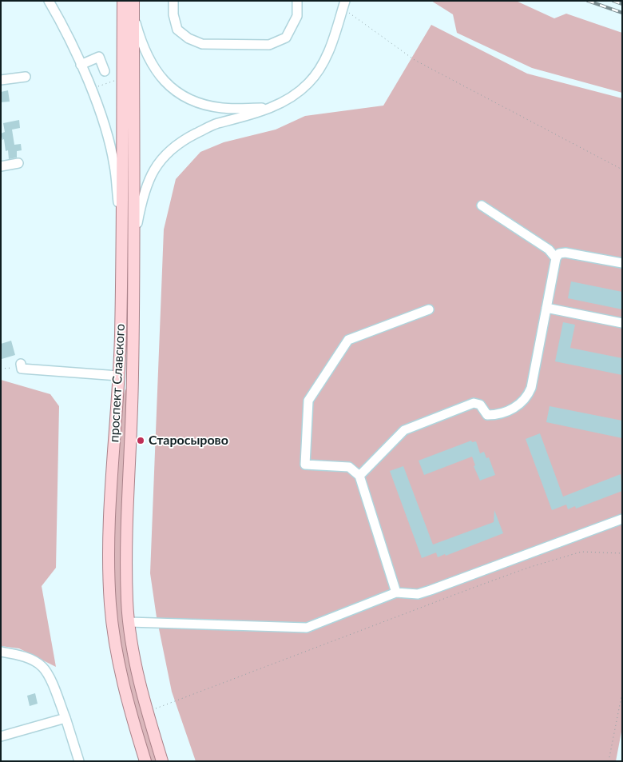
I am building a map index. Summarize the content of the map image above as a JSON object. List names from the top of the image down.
{
  "streets": {
    "main road": ["проспект Славского"]
  },
  "places": ["Старосырово"]
}
